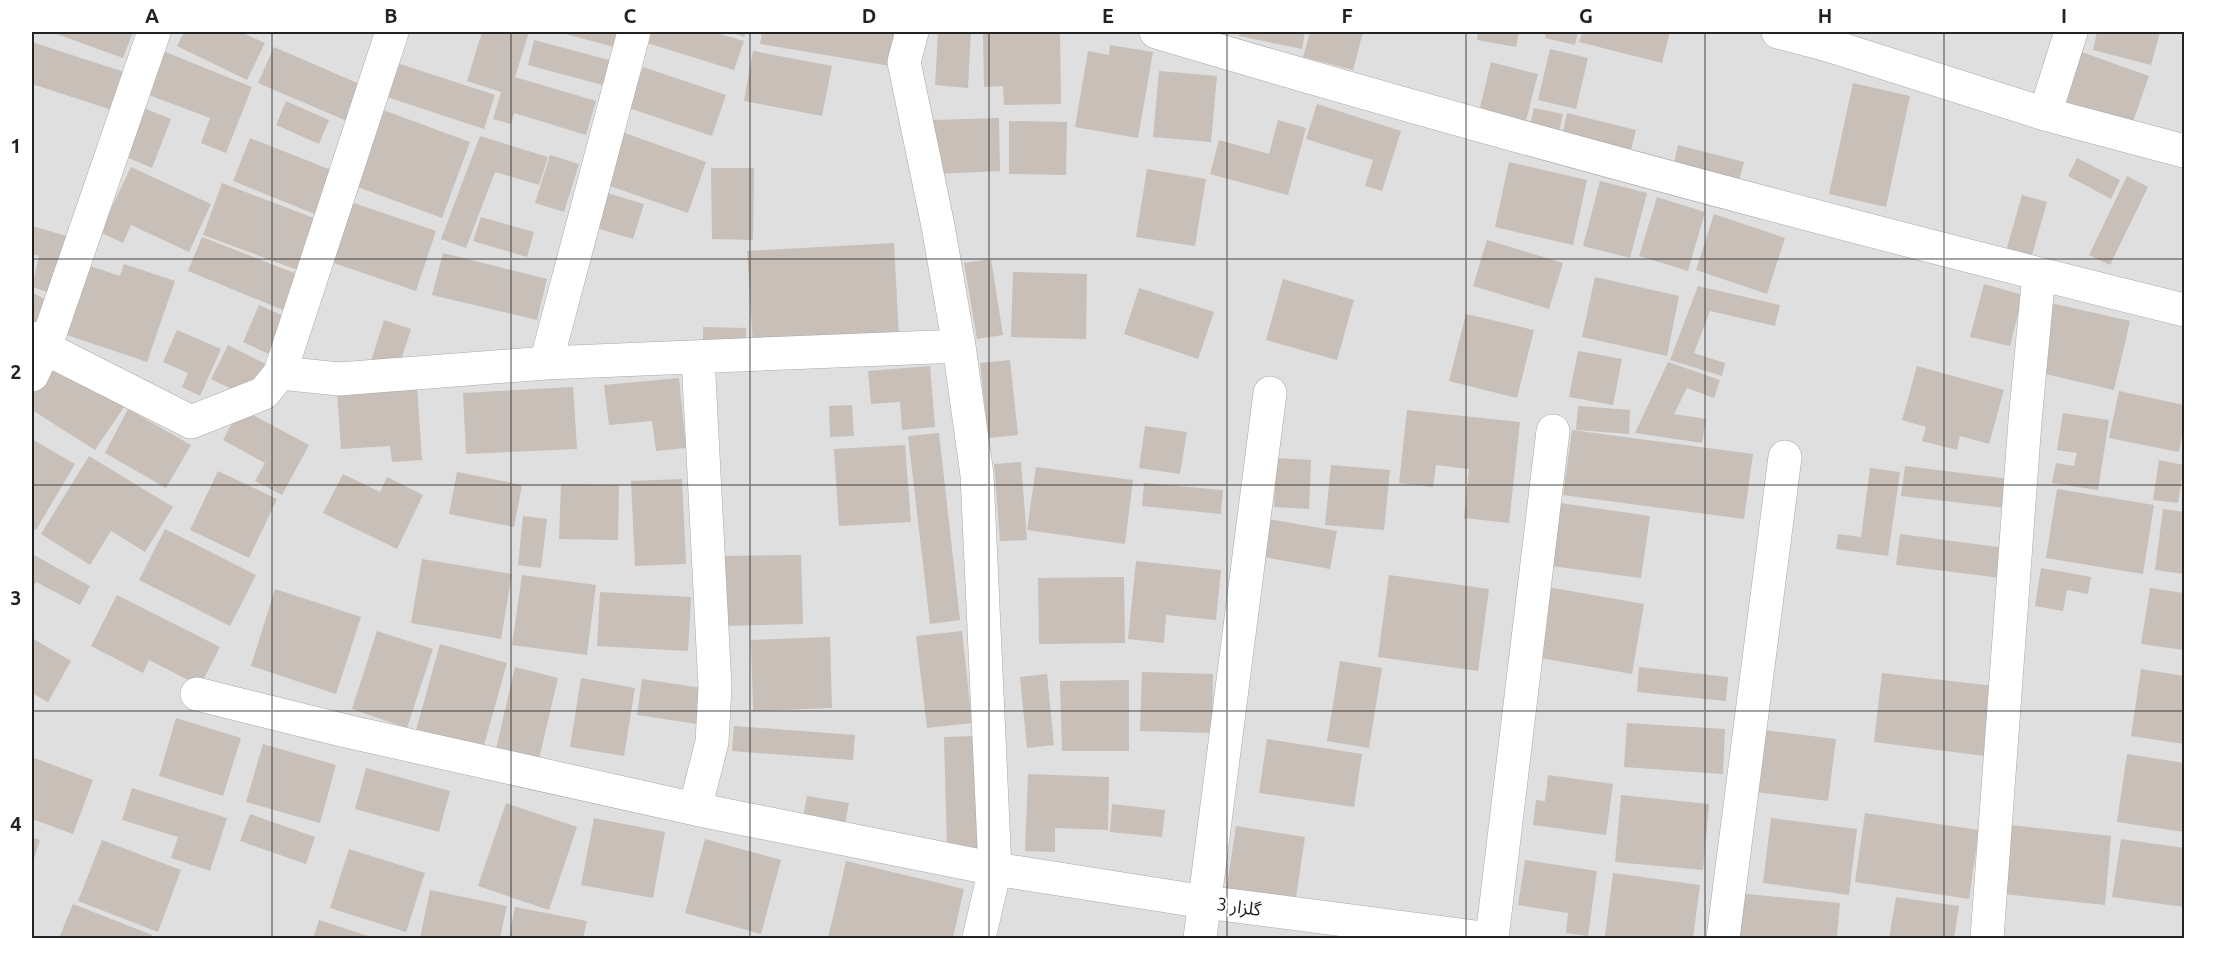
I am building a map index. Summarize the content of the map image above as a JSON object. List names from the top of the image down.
{
  "streets": {
    "street": ["گلزار 3"]
  },
  "grid": {
    "columns": [
      "A",
      "B",
      "C",
      "D",
      "E",
      "F",
      "G",
      "H",
      "I"
    ],
    "rows": [
      "1",
      "2",
      "3",
      "4"
    ]
  }
}
